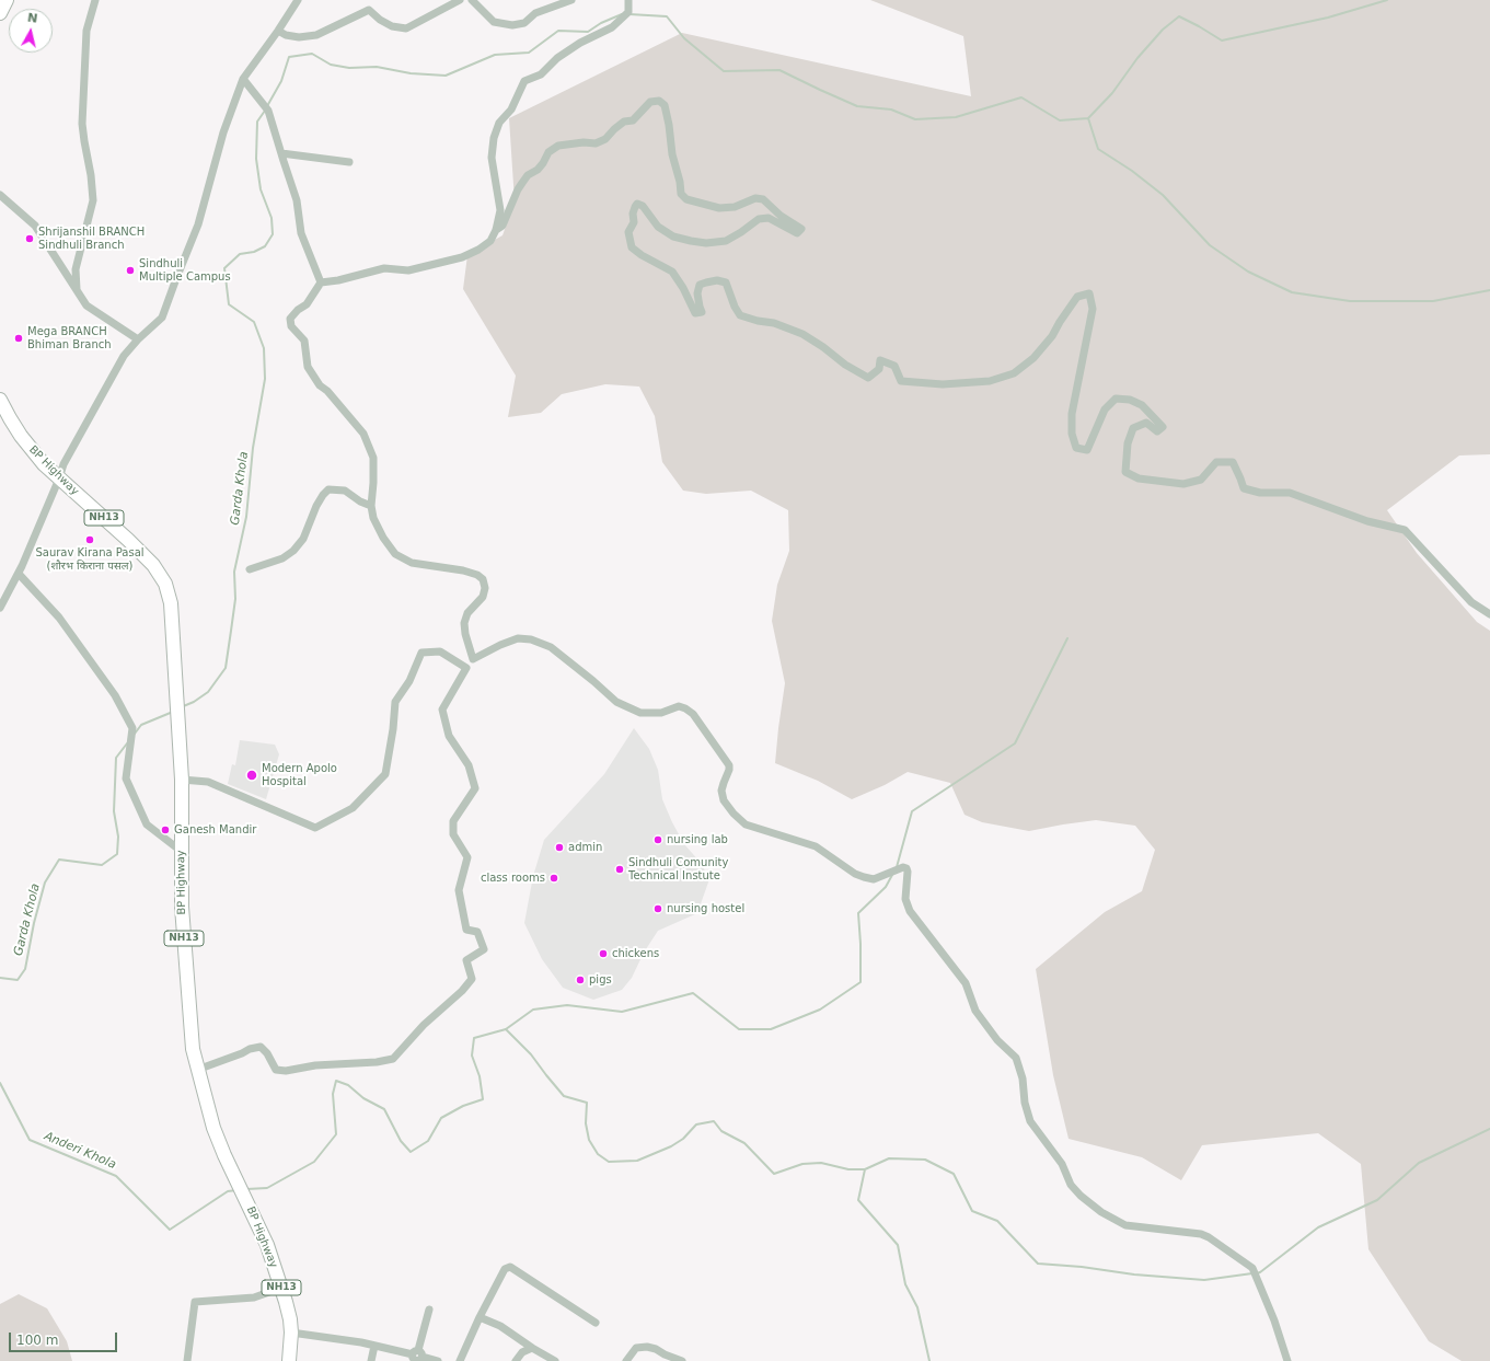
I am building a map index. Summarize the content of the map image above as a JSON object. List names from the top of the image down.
{
  "streets": {
    "highway": ["BP Highway", "NH13"]
  },
  "water": ["Garda Khola", "Anderi Khola"],
  "places": [
    "Shrijanshil BRANCH Sindhuli Branch",
    "Sindhuli Multiple Campus",
    "Mega BRANCH Bhiman Branch",
    "Saurav Kirana Pasal (शौरभ किराना पसल)",
    "Modern Apolo Hospital",
    "Ganesh Mandir",
    "nursing lab",
    "admin",
    "Sindhuli Comunity Technical Instute",
    "class rooms",
    "nursing hostel",
    "chickens",
    "pigs"
  ],
  "scale_bar": "100 m",
  "north": "top"
}
